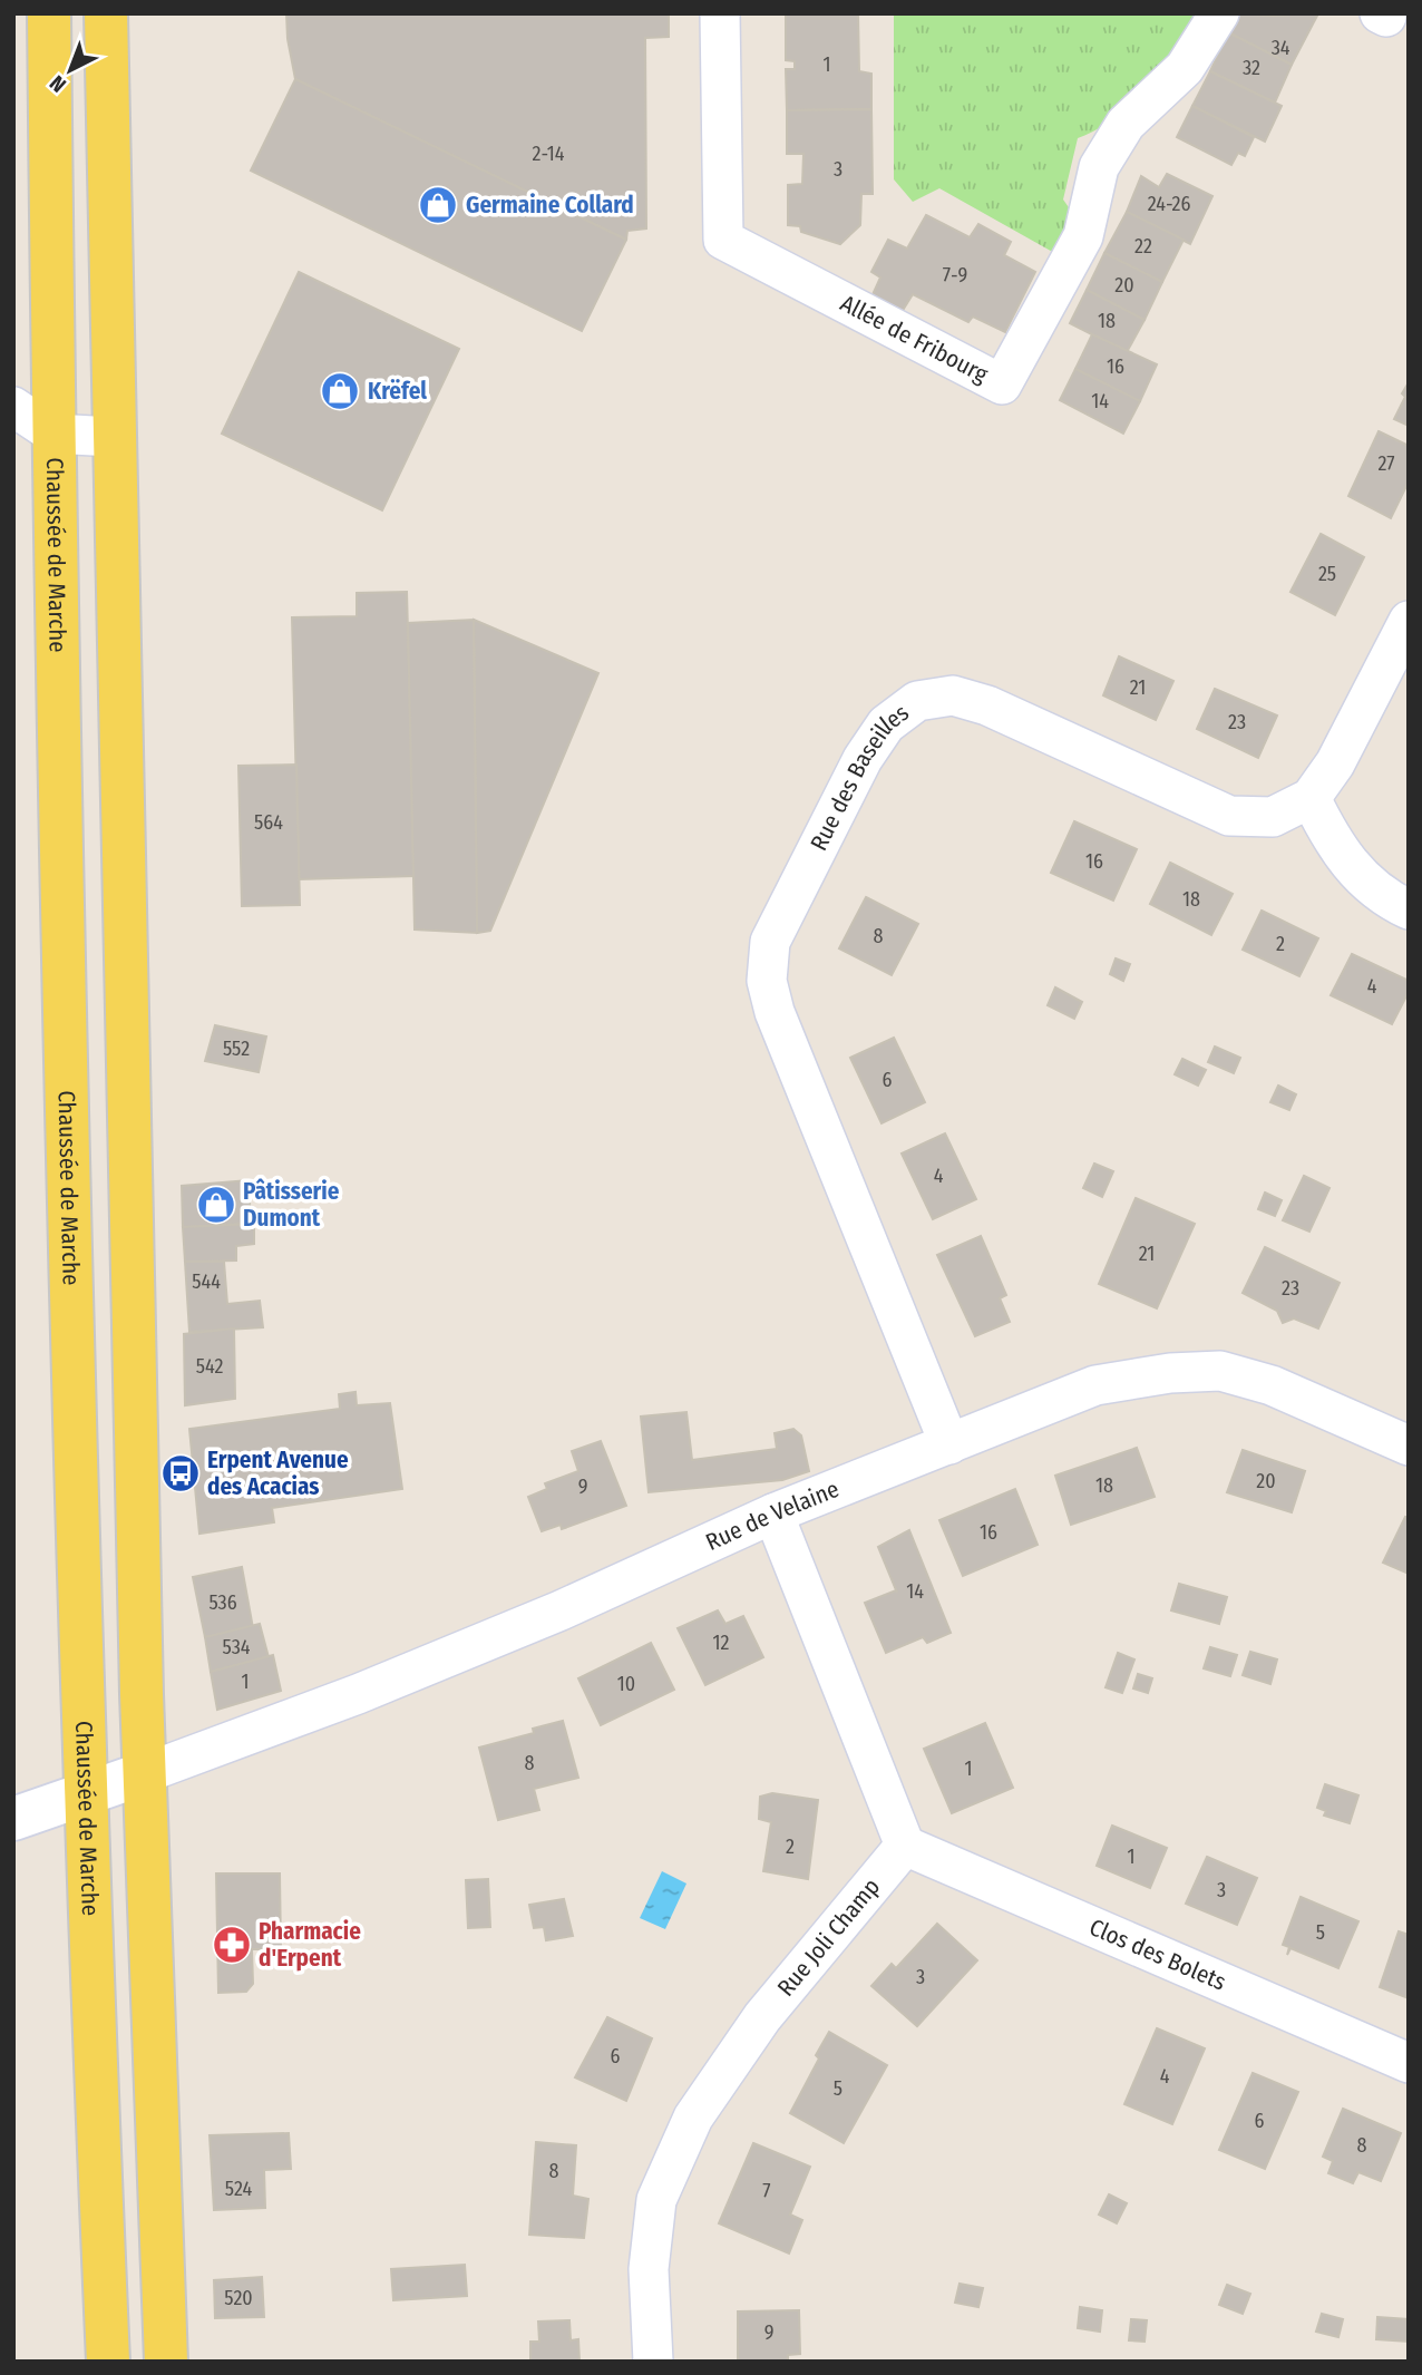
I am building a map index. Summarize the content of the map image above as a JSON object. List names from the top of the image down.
{
  "streets": {
    "main road": ["Chaussée de Marche"],
    "street": [
      "Allée de Fribourg",
      "Rue des Baseilles",
      "Rue de Velaine",
      "Rue Joli Champ",
      "Clos des Bolets"
    ]
  },
  "crossings": [
    ["Rue des Baseilles", "Rue de Velaine"],
    ["Rue Joli Champ", "Clos des Bolets"]
  ],
  "places": {
    "shop": ["Germaine Collard", "Krëfel", "Pâtisserie Dumont"],
    "bus stop": ["Erpent Avenue des Acacias"],
    "pharmacy": ["Pharmacie d'Erpent"]
  },
  "house_numbers": [
    "34",
    "1",
    "32",
    "2-14",
    "3",
    "24-26",
    "22",
    "7-9",
    "20",
    "18",
    "16",
    "14",
    "27",
    "25",
    "21",
    "23",
    "564",
    "16",
    "18",
    "8",
    "2",
    "4",
    "552",
    "6",
    "4",
    "21",
    "544",
    "23",
    "542",
    "20",
    "18",
    "9",
    "16",
    "14",
    "536",
    "12",
    "534",
    "1",
    "10",
    "8",
    "1",
    "2",
    "1",
    "3",
    "5",
    "3",
    "6",
    "4",
    "5",
    "6",
    "8",
    "8",
    "524",
    "7",
    "520",
    "9"
  ],
  "north": "bottom left"
}
